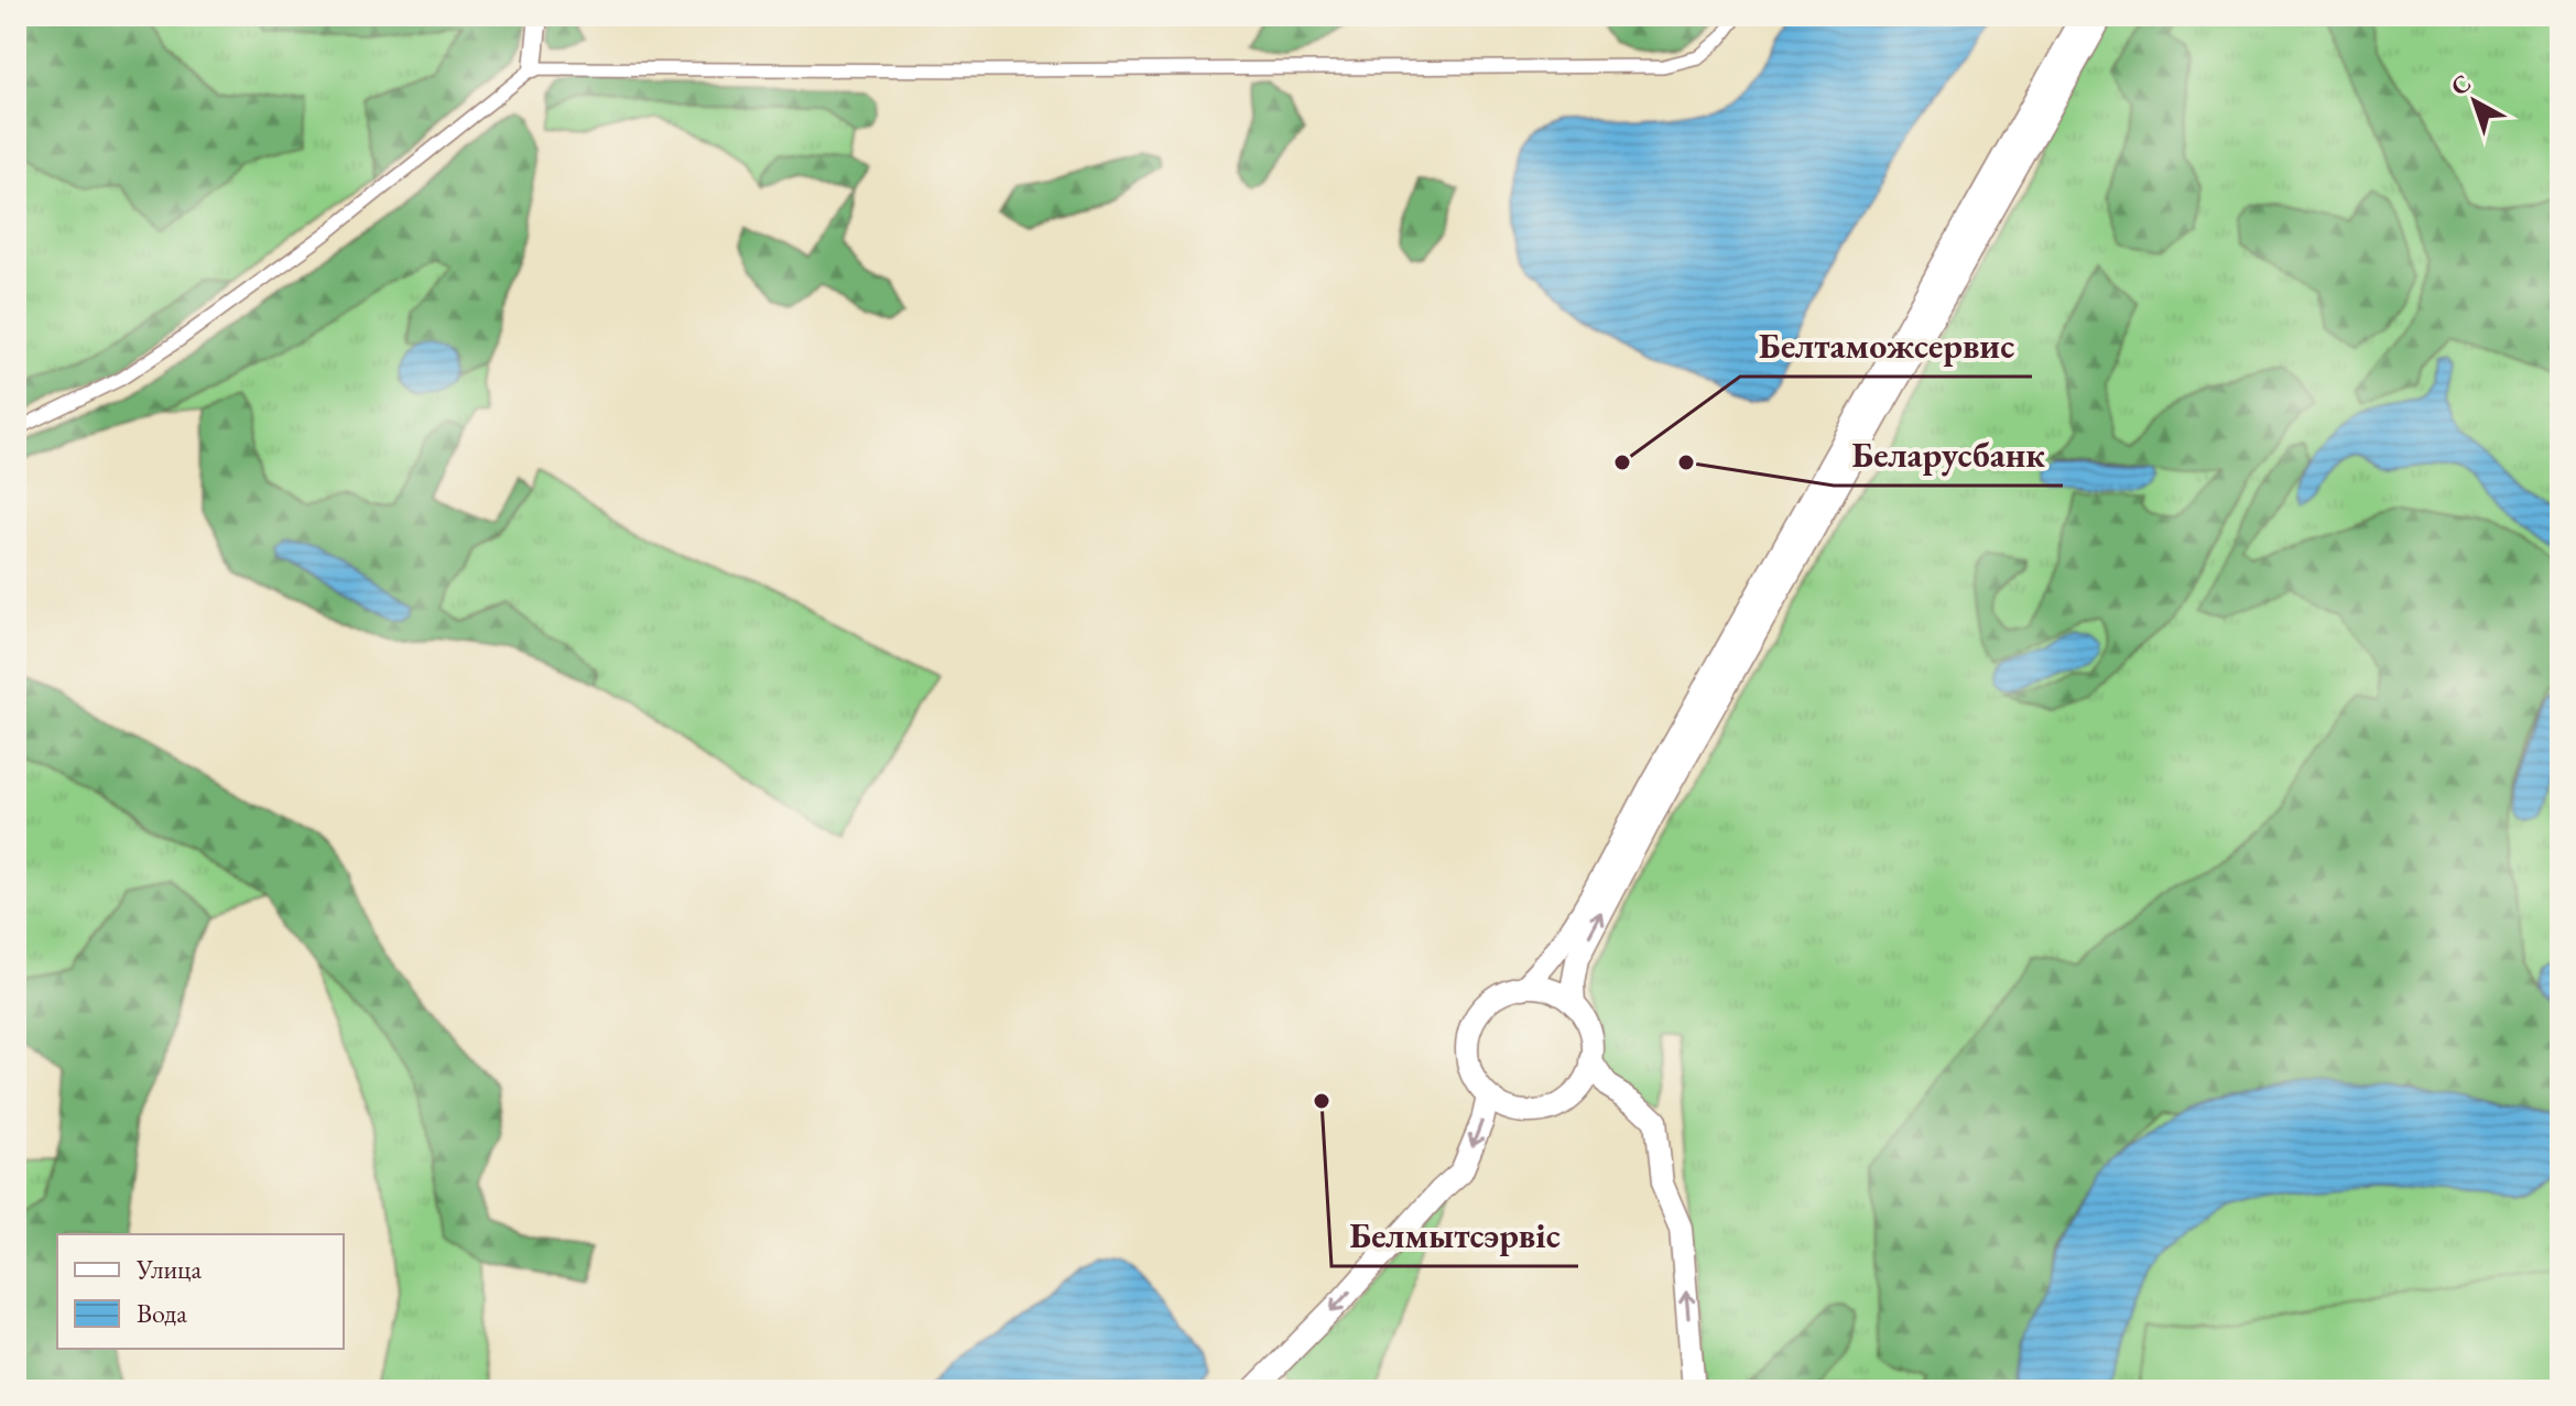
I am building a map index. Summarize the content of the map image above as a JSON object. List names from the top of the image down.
{
  "places": ["Белтаможсервис", "Беларусбанк", "Белмытсэрвіс"],
  "legend": ["Улица", "Вода"],
  "north": "top left"
}
